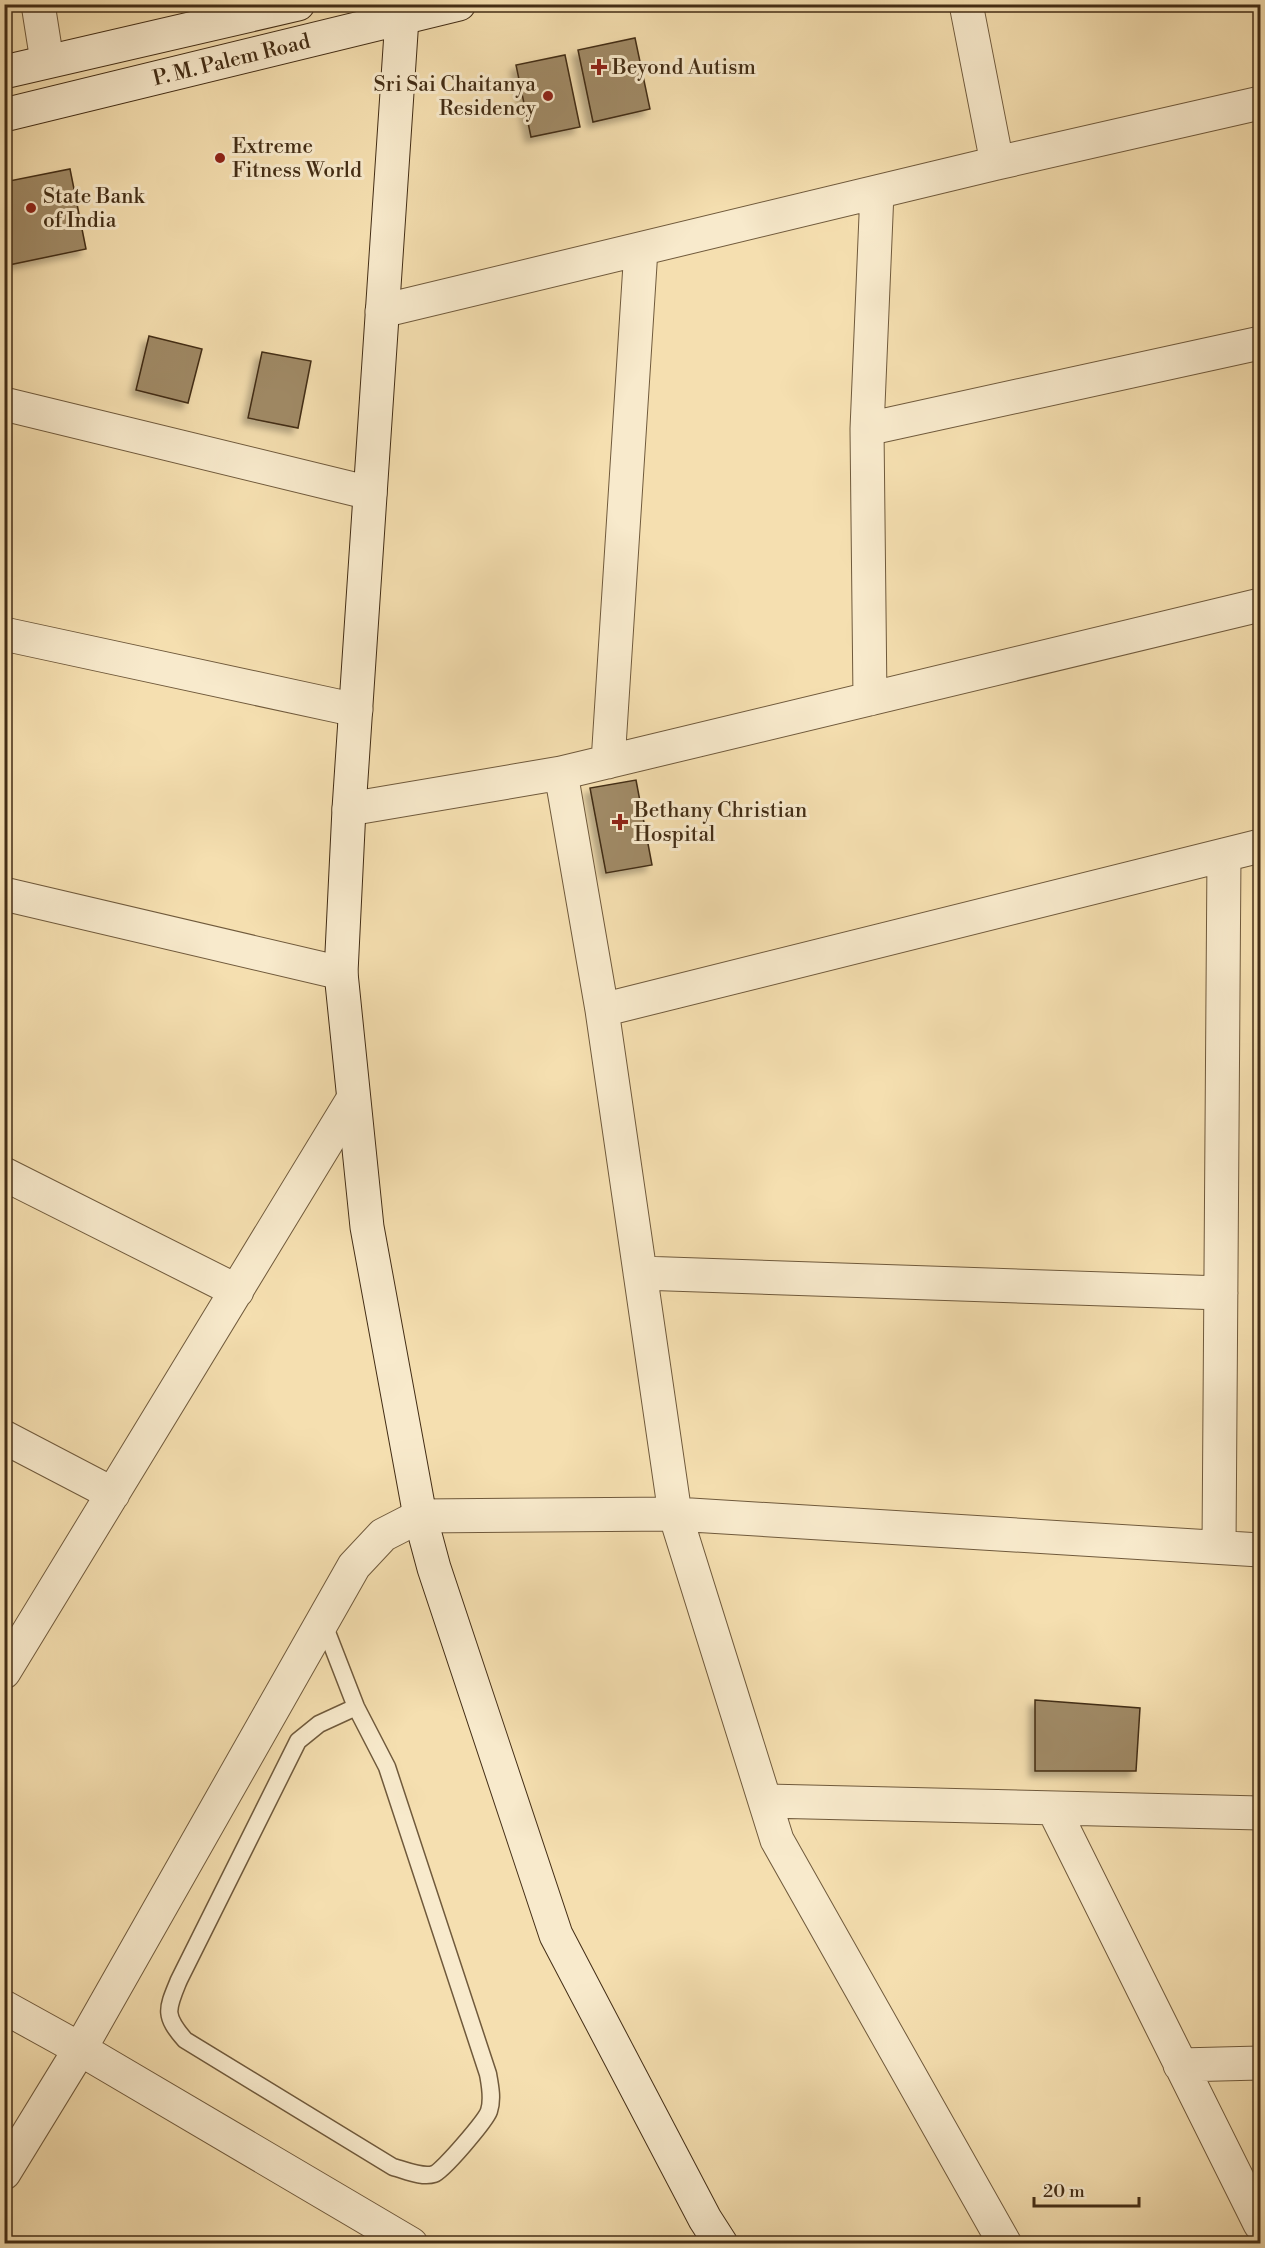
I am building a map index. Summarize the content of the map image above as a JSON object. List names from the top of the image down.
{
  "streets": {
    "street": ["P. M. Palem Road"]
  },
  "places": {
    "health": ["Beyond Autism", "Bethany Christian Hospital"],
    "other": ["Sri Sai Chaitanya Residency", "Extreme Fitness World", "State Bank of India"]
  },
  "scale_bar": "20 m"
}
